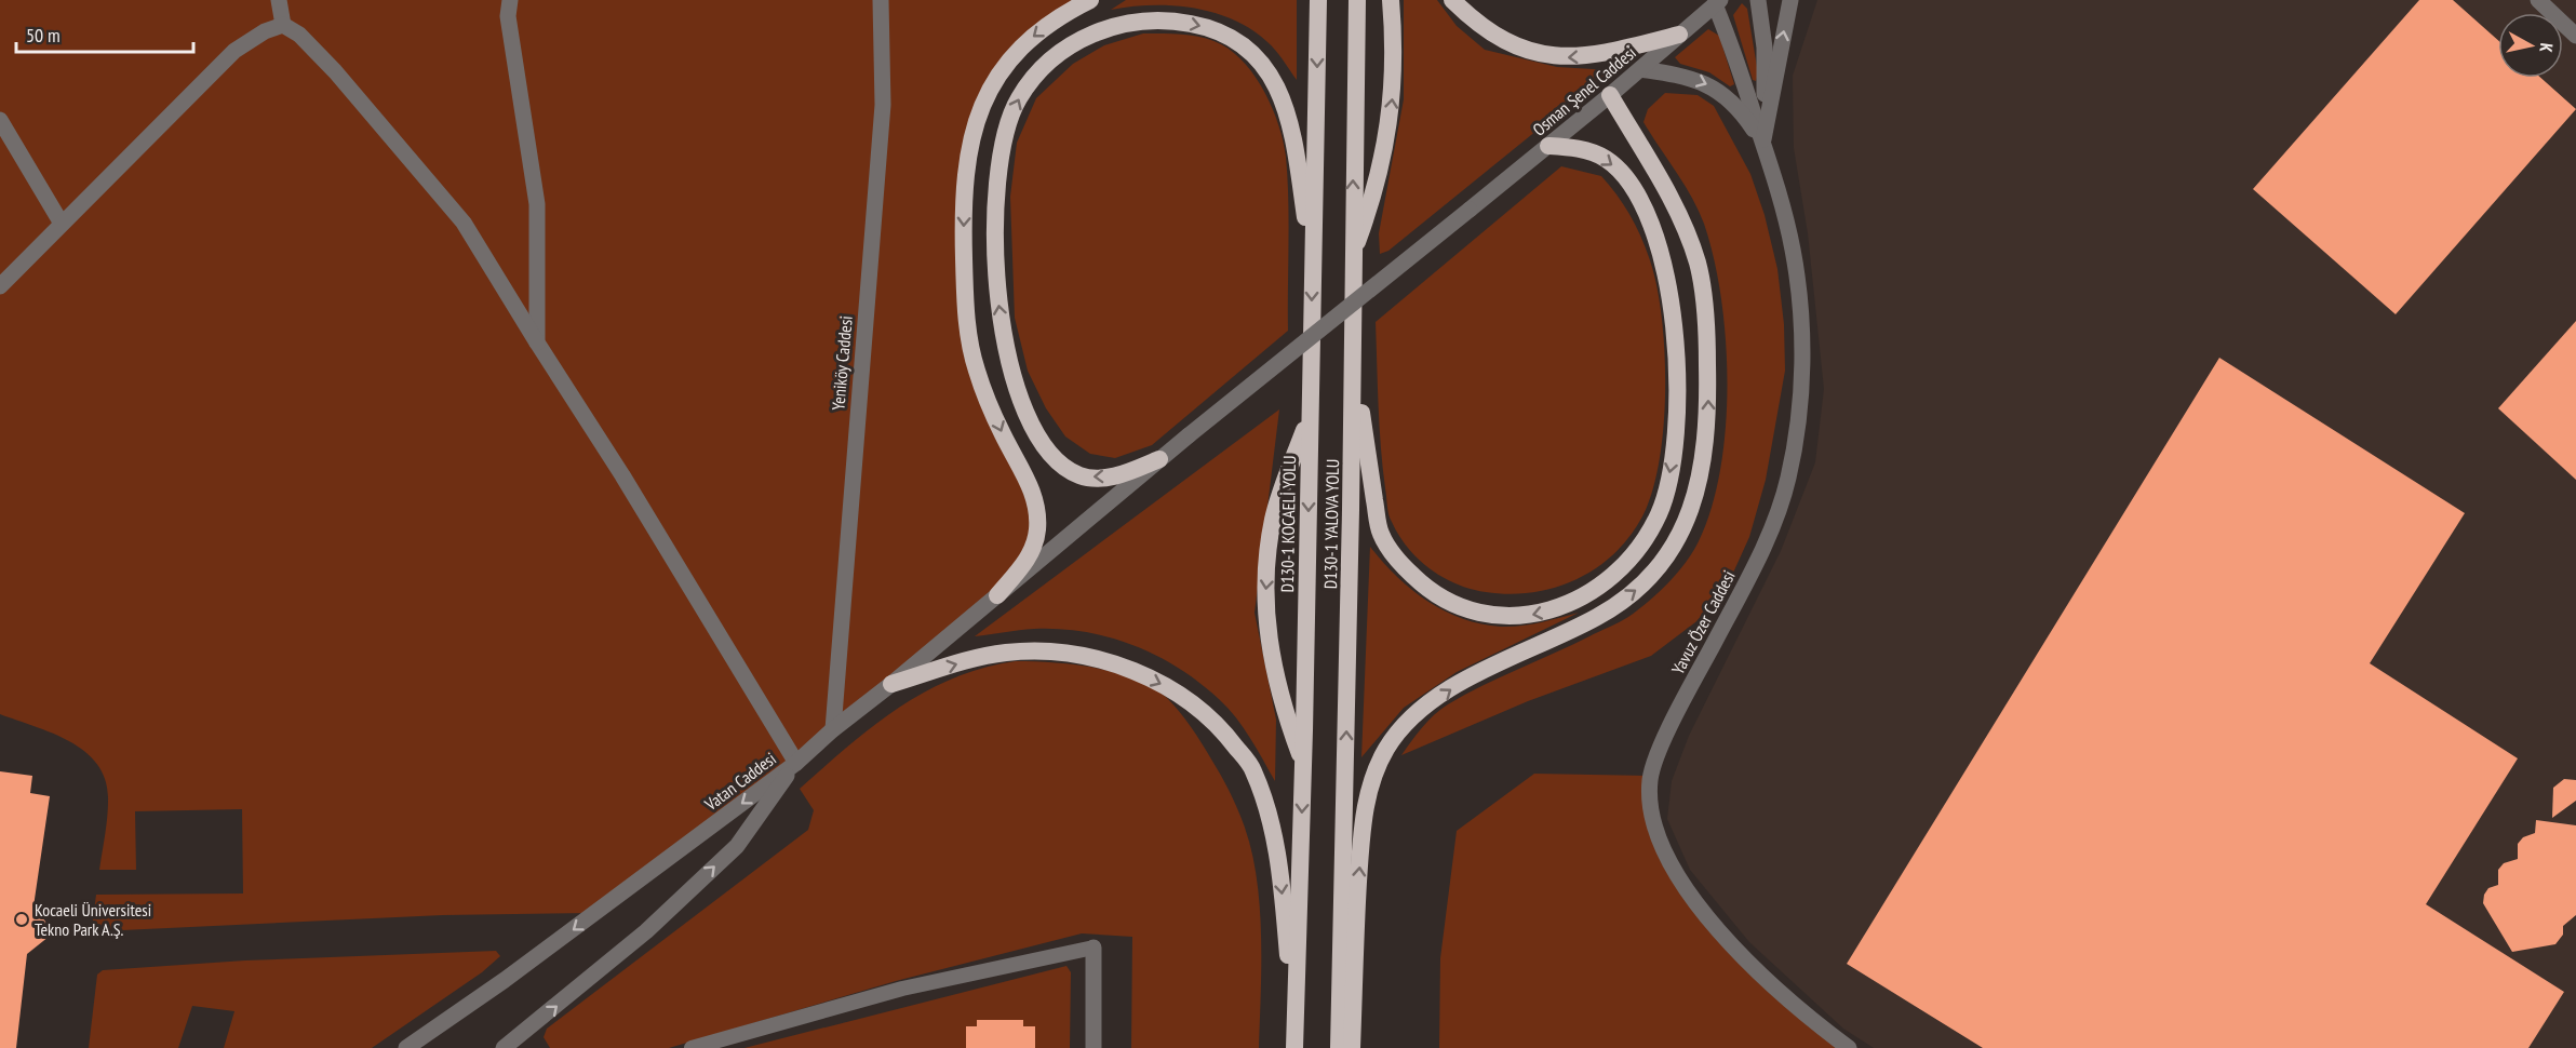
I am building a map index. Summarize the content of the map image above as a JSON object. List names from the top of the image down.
{
  "streets": {
    "highway": ["D130-1 KOCAELİ YOLU", "D130-1 YALOVA YOLU"],
    "street": [
      "Osman Şenel Caddesi",
      "Yeniköy Caddesi",
      "Yavuz Özer Caddesi",
      "Vatan Caddesi"
    ]
  },
  "crossings": [
    ["Osman Şenel Caddesi", "Yeniköy Caddesi"],
    ["Osman Şenel Caddesi", "Yavuz Özer Caddesi"],
    ["Osman Şenel Caddesi", "Vatan Caddesi"]
  ],
  "places": ["Kocaeli Üniversitesi Tekno Park A.Ş."],
  "scale_bar": "50 m",
  "north": "right"
}
